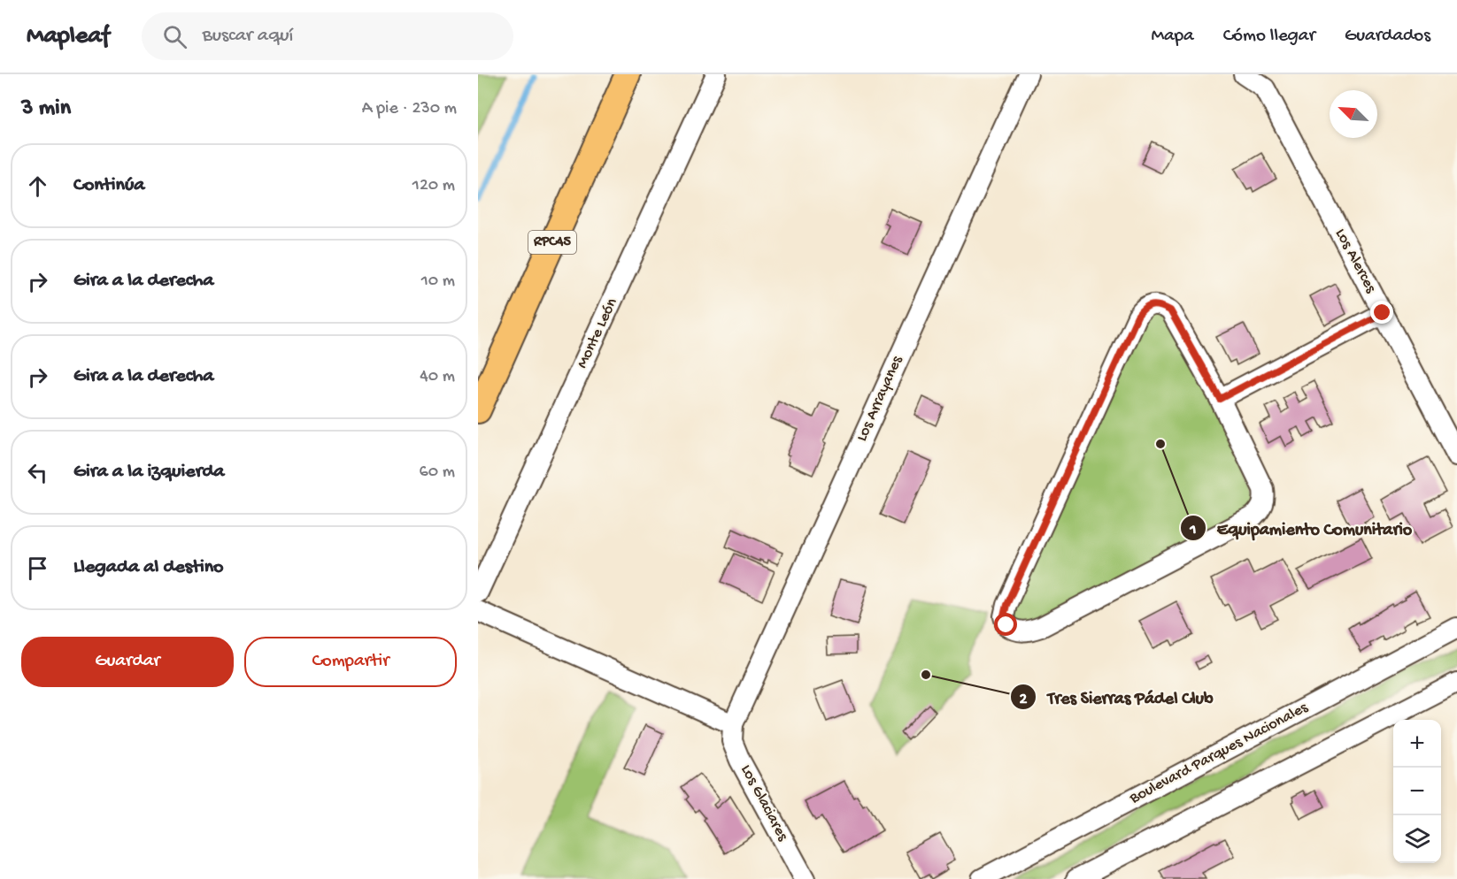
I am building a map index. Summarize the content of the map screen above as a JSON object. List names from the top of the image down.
{
  "streets": {
    "main road": ["RPC45"],
    "street": [
      "Los Alerces",
      "Monte León",
      "Los Arrayanes",
      "Boulevard Parques Nacionales",
      "Los Glaciares"
    ]
  },
  "crossings": [
    ["Los Arrayanes", "Los Glaciares"]
  ],
  "places": ["Equipamiento Comunitario", "Tres Sierras Pádel Club"],
  "north": "top left",
  "page": {
    "header": "Mapleaf",
    "search": "Buscar aquí",
    "nav": ["Mapa", "Cómo llegar", "Guardados"],
    "heading": ["3 min", "A pie · 230 m"],
    "list": [
      ["Continúa", "120 m"],
      ["Gira a la derecha", "10 m"],
      ["Gira a la derecha", "40 m"],
      ["Gira a la izquierda", "60 m"],
      "Llegada al destino"
    ],
    "buttons": ["Guardar", "Compartir"],
    "map_buttons": ["+", "−"]
  }
}
